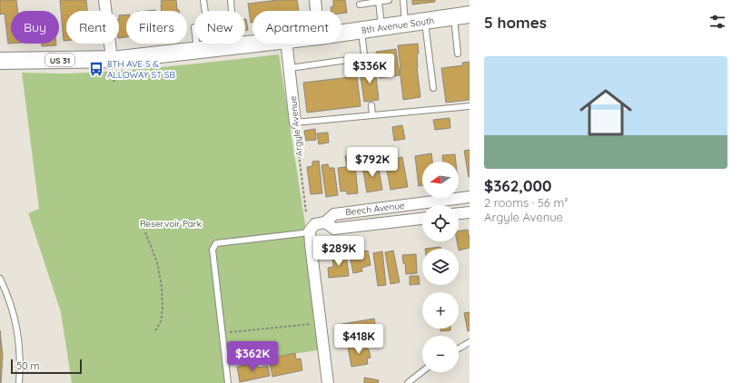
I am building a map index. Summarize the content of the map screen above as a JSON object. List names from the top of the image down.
{
  "streets": {
    "main road": ["8th Avenue South", "US 31"],
    "street": ["Argyle Avenue", "Beech Avenue"]
  },
  "parks": ["Reservoir Park"],
  "places": {
    "bus stop": ["8TH AVE S & ALLOWAY ST SB"]
  },
  "scale_bar": "50 m",
  "north": "left",
  "page": {
    "heading": "5 homes",
    "chip": [
      "Buy",
      "Rent",
      "Filters",
      "New",
      "Apartment"
    ],
    "list": [
      {
        "name": "$362,000",
        "note": "2 rooms · 56 m² · Argyle Avenue"
      }
    ],
    "price": [
      "$336K",
      "$792K",
      "$289K",
      "$418K",
      "$362K"
    ],
    "map_buttons": ["+", "−"],
    "scale": "50 m"
  }
}
